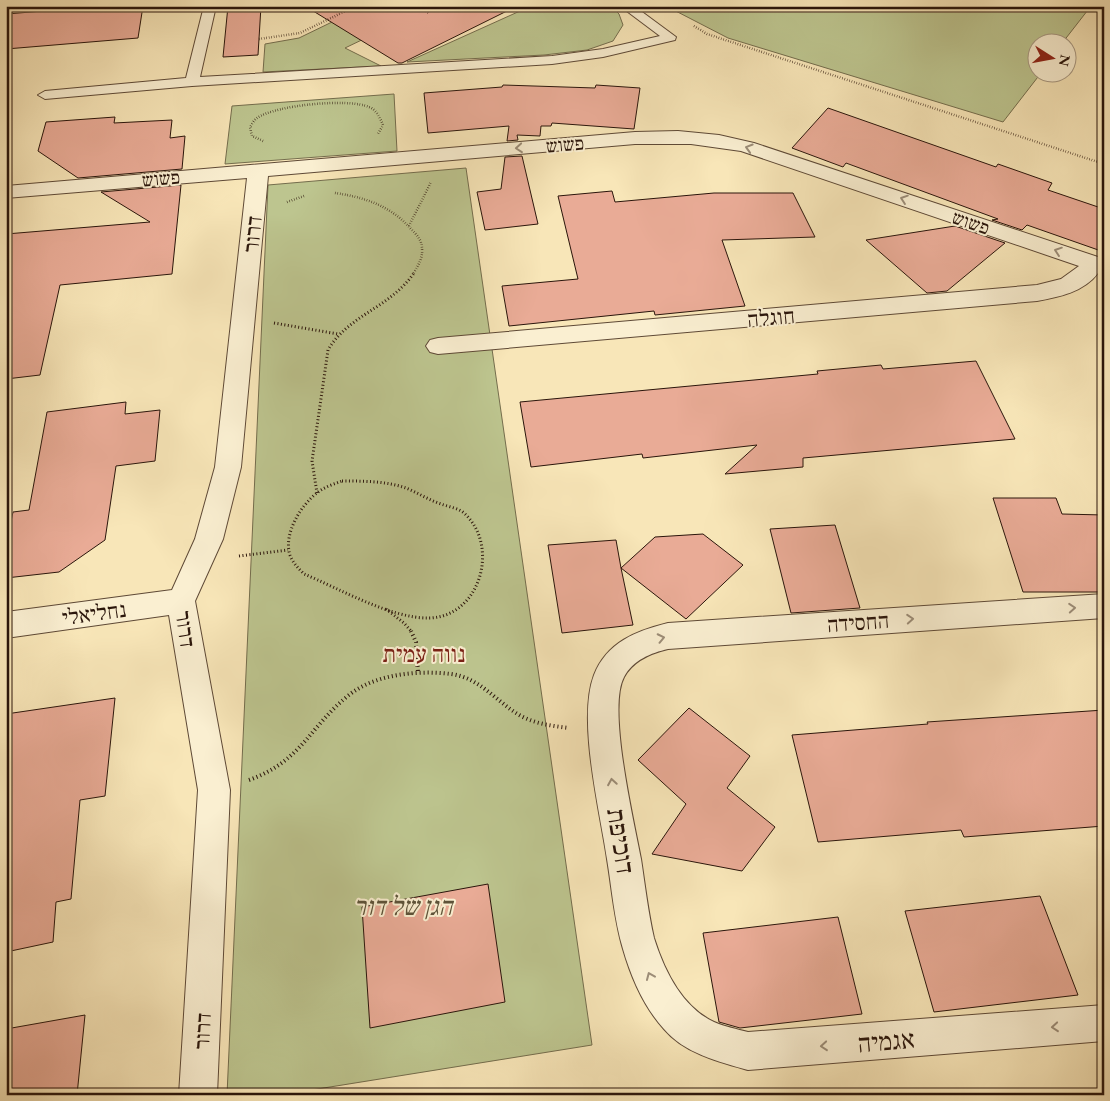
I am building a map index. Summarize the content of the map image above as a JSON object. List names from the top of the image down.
{
  "streets": {
    "street": [
      "פשוש",
      "דרור",
      "חוגלה",
      "נחליאלי",
      "החסידה",
      "דוכיפת",
      "אגמיה"
    ]
  },
  "crossings": [
    ["פשוש", "דרור"],
    ["פשוש", "חוגלה"],
    ["דרור", "נחליאלי"],
    ["החסידה", "דוכיפת"],
    ["דוכיפת", "אגמיה"]
  ],
  "one_way": [
    "פשוש",
    "החסידה",
    "דוכיפת",
    "אגמיה"
  ],
  "districts": ["נווה עמית"],
  "parks": ["הגן של דור"],
  "north": "right"
}
